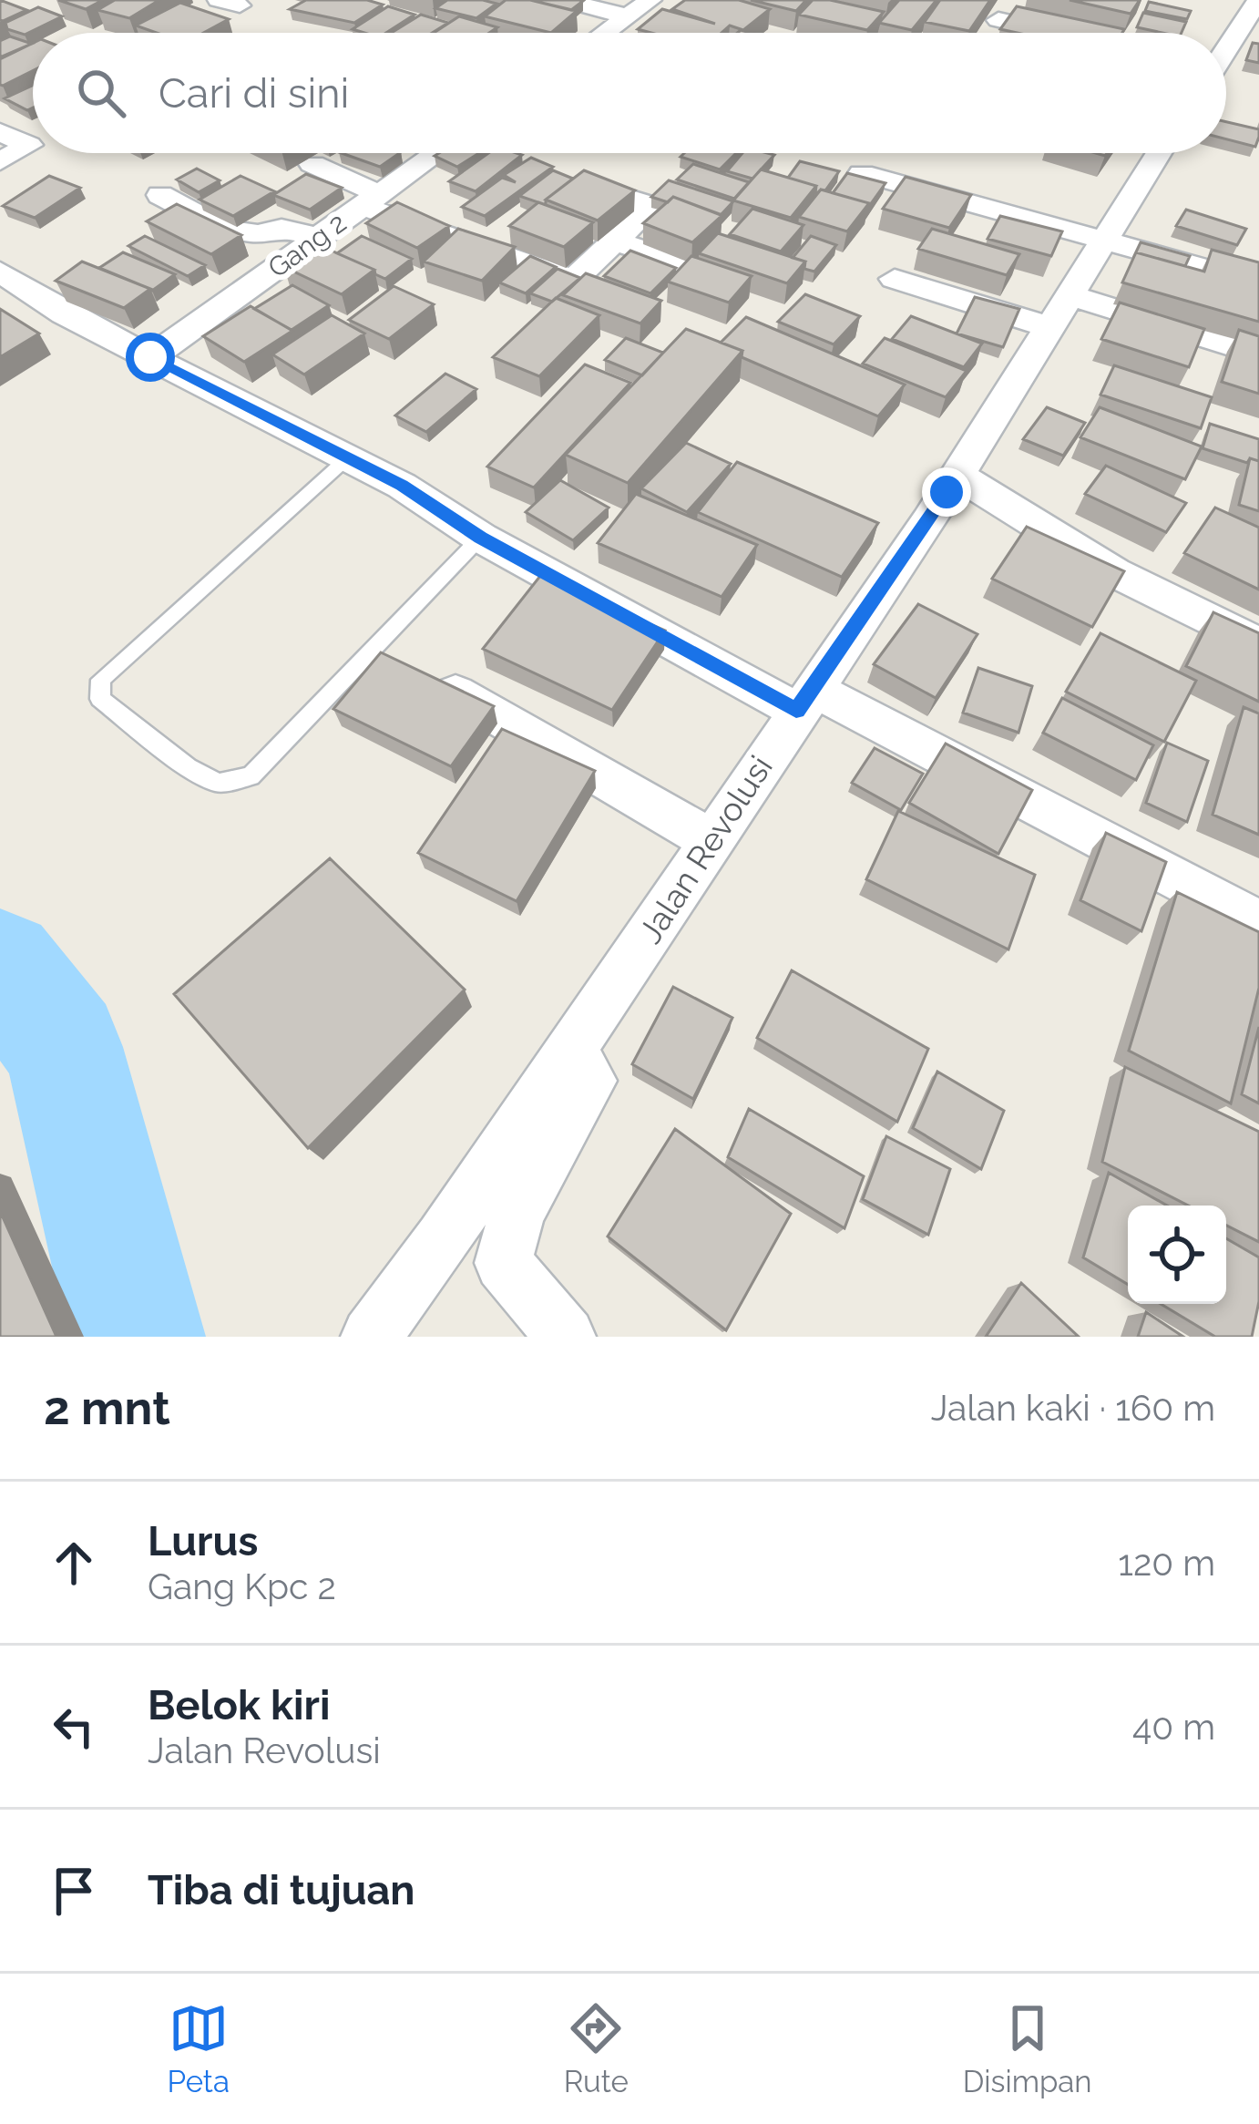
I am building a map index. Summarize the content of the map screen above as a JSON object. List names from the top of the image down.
{
  "streets": {
    "street": ["Gang 2", "Jalan Revolusi"]
  },
  "page": {
    "search": "Cari di sini",
    "heading": ["2 mnt", "Jalan kaki · 160 m"],
    "list": [
      ["Lurus", "Gang Kpc 2", "120 m"],
      ["Belok kiri", "Jalan Revolusi", "40 m"],
      "Tiba di tujuan"
    ],
    "nav": ["Peta", "Rute", "Disimpan"]
  }
}
